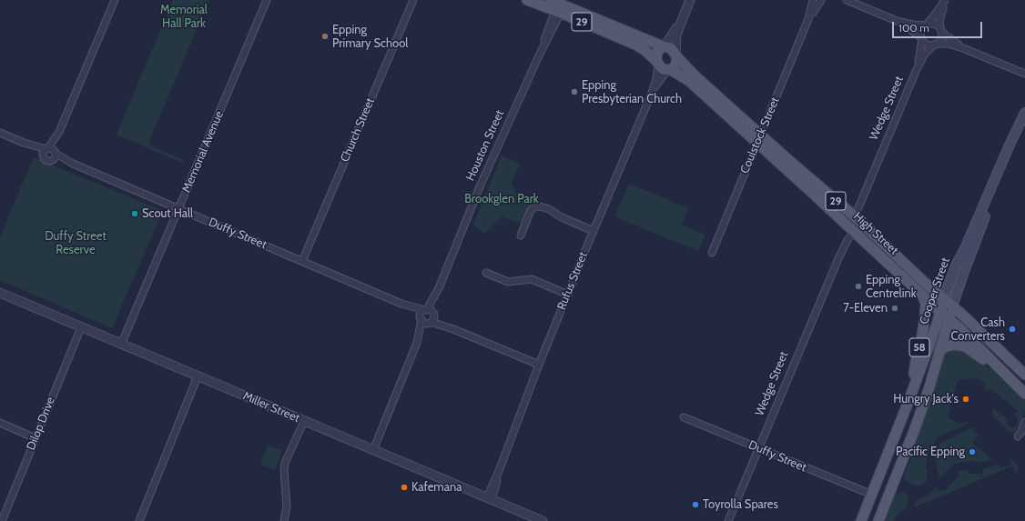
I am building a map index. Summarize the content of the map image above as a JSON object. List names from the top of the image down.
{
  "streets": {
    "main road": [
      "29",
      "Wedge Street",
      "High Street",
      "Cooper Street",
      "58"
    ],
    "street": [
      "Church Street",
      "Coulstock Street",
      "Houston Street",
      "Memorial Avenue",
      "Duffy Street",
      "Rufus Street",
      "Miller Street",
      "Dilop Drive"
    ]
  },
  "crossings": [
    ["29", "Houston Street"],
    ["29", "High Street"],
    ["29", "Rufus Street"],
    ["Wedge Street", "Duffy Street"],
    ["Wedge Street", "High Street"],
    ["Church Street", "Duffy Street"],
    ["Coulstock Street", "High Street"],
    ["Houston Street", "Duffy Street"],
    ["Houston Street", "Miller Street"],
    ["Memorial Avenue", "Duffy Street"],
    ["Memorial Avenue", "Miller Street"],
    ["Duffy Street", "Cooper Street"],
    ["High Street", "Rufus Street"],
    ["High Street", "Cooper Street"],
    ["High Street", "58"],
    ["Rufus Street", "Miller Street"],
    ["Cooper Street", "58"],
    ["Miller Street", "Dilop Drive"]
  ],
  "parks": ["Memorial Hall Park", "Brookglen Park", "Duffy Street Reserve"],
  "places": [
    "Epping Primary School",
    "Epping Presbyterian Church",
    "Scout Hall",
    "Epping Centrelink",
    "7-Eleven",
    "Cash Converters",
    "Hungry Jack's",
    "Pacific Epping",
    "Kafemana",
    "Toyrolla Spares"
  ],
  "scale_bar": "100 m"
}
